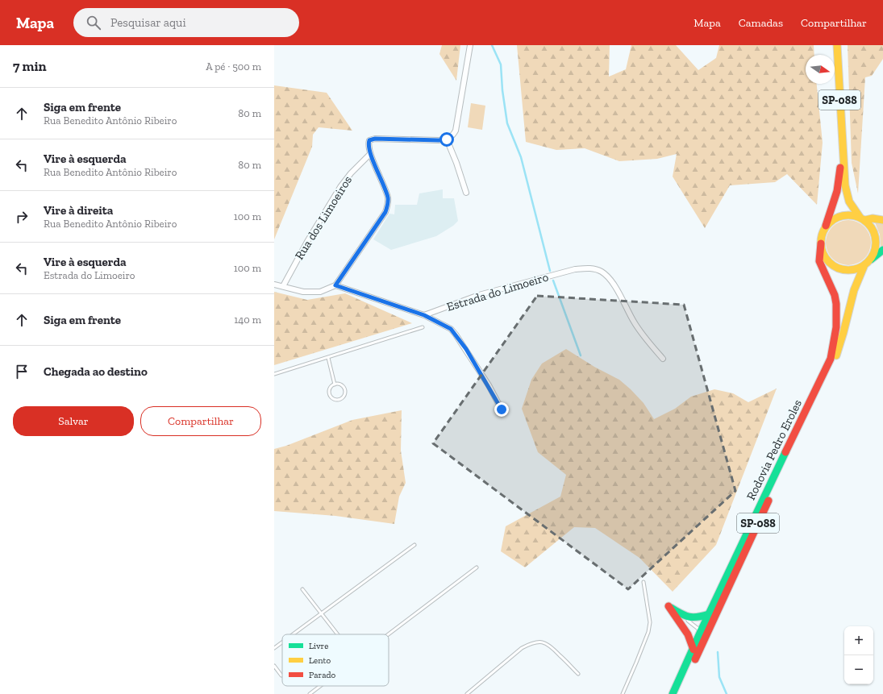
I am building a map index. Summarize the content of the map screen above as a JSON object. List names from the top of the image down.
{
  "streets": {
    "main road": ["SP-088", "Rodovia Pedro Eroles"],
    "street": ["Rua dos Limoeiros", "Estrada do Limoeiro"]
  },
  "legend": ["Livre", "Lento", "Parado"],
  "north": "right",
  "page": {
    "header": "Mapa",
    "search": "Pesquisar aqui",
    "nav": ["Mapa", "Camadas", "Compartilhar"],
    "heading": ["7 min", "A pé · 500 m"],
    "list": [
      ["Siga em frente", "Rua Benedito Antônio Ribeiro", "80 m"],
      ["Vire à esquerda", "Rua Benedito Antônio Ribeiro", "80 m"],
      ["Vire à direita", "Rua Benedito Antônio Ribeiro", "100 m"],
      ["Vire à esquerda", "Estrada do Limoeiro", "100 m"],
      ["Siga em frente", "140 m"],
      "Chegada ao destino"
    ],
    "buttons": ["Salvar", "Compartilhar"],
    "map_buttons": ["+", "−"]
  }
}
